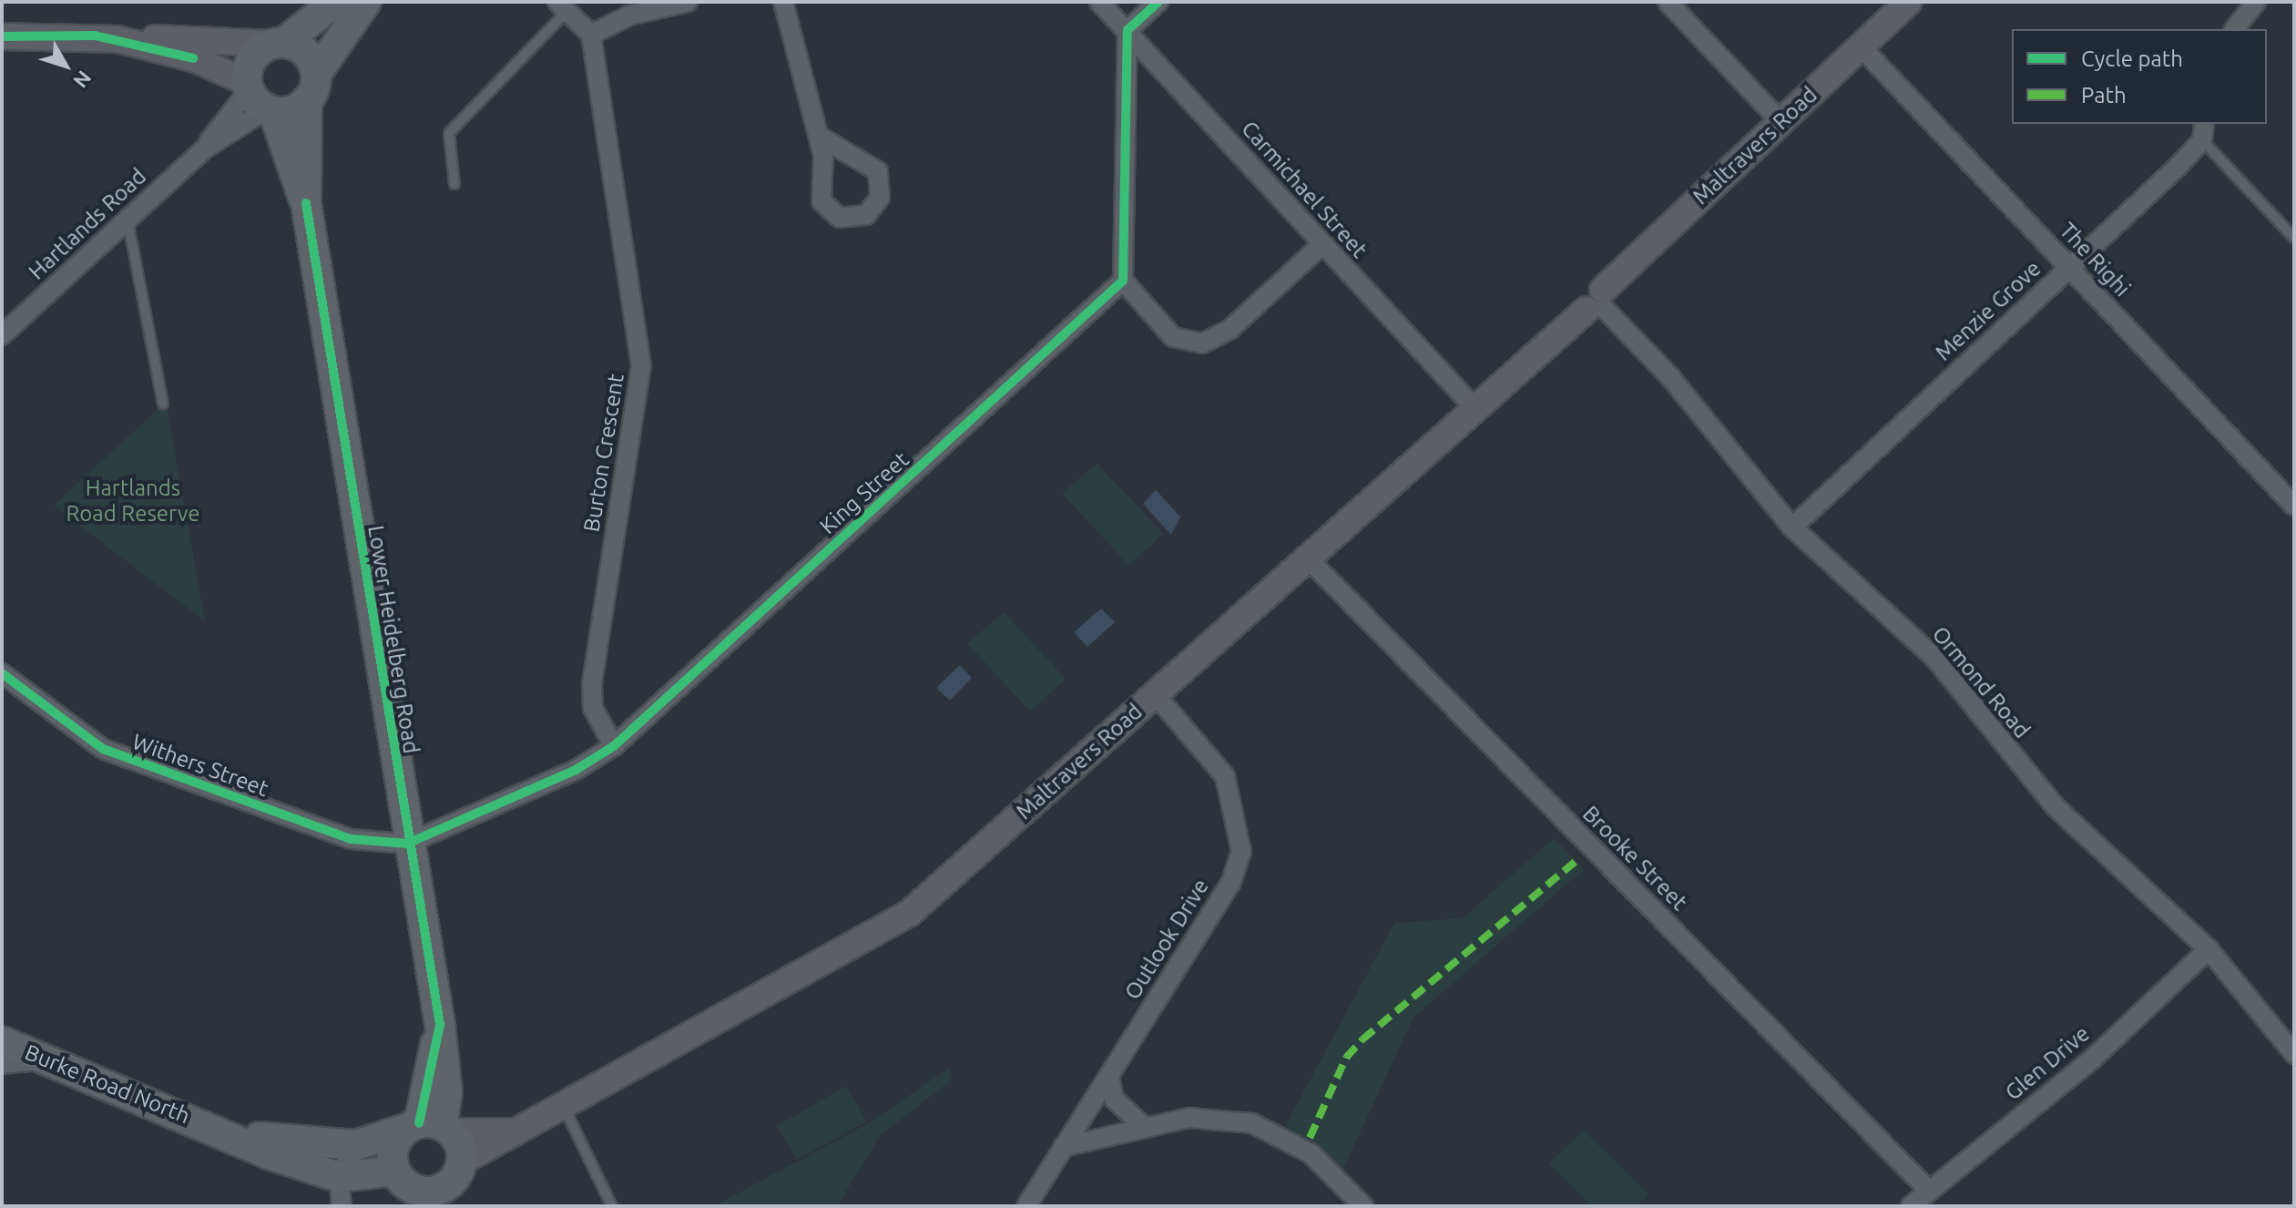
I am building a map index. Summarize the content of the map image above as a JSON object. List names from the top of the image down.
{
  "streets": {
    "main road": ["Lower Heidelberg Road", "Burke Road North"],
    "street": [
      "Maltravers Road",
      "Carmichael Street",
      "Hartlands Road",
      "The Righi",
      "Menzie Grove",
      "Burton Crescent",
      "King Street",
      "Ormond Road",
      "Withers Street",
      "Brooke Street",
      "Outlook Drive",
      "Glen Drive"
    ]
  },
  "crossings": [
    ["Maltravers Road", "Carmichael Street"],
    ["Maltravers Road", "The Righi"],
    ["Maltravers Road", "Lower Heidelberg Road"],
    ["Maltravers Road", "Ormond Road"],
    ["Maltravers Road", "Brooke Street"],
    ["Maltravers Road", "Outlook Drive"],
    ["Maltravers Road", "Burke Road North"],
    ["Hartlands Road", "Lower Heidelberg Road"],
    ["The Righi", "Menzie Grove"],
    ["Menzie Grove", "Ormond Road"],
    ["Burton Crescent", "King Street"],
    ["King Street", "Lower Heidelberg Road"],
    ["King Street", "Withers Street"],
    ["Lower Heidelberg Road", "Withers Street"],
    ["Lower Heidelberg Road", "Burke Road North"],
    ["Ormond Road", "Glen Drive"],
    ["Brooke Street", "Glen Drive"]
  ],
  "parks": ["Hartlands Road Reserve"],
  "legend": ["Cycle path", "Path"],
  "north": "bottom right"
}
